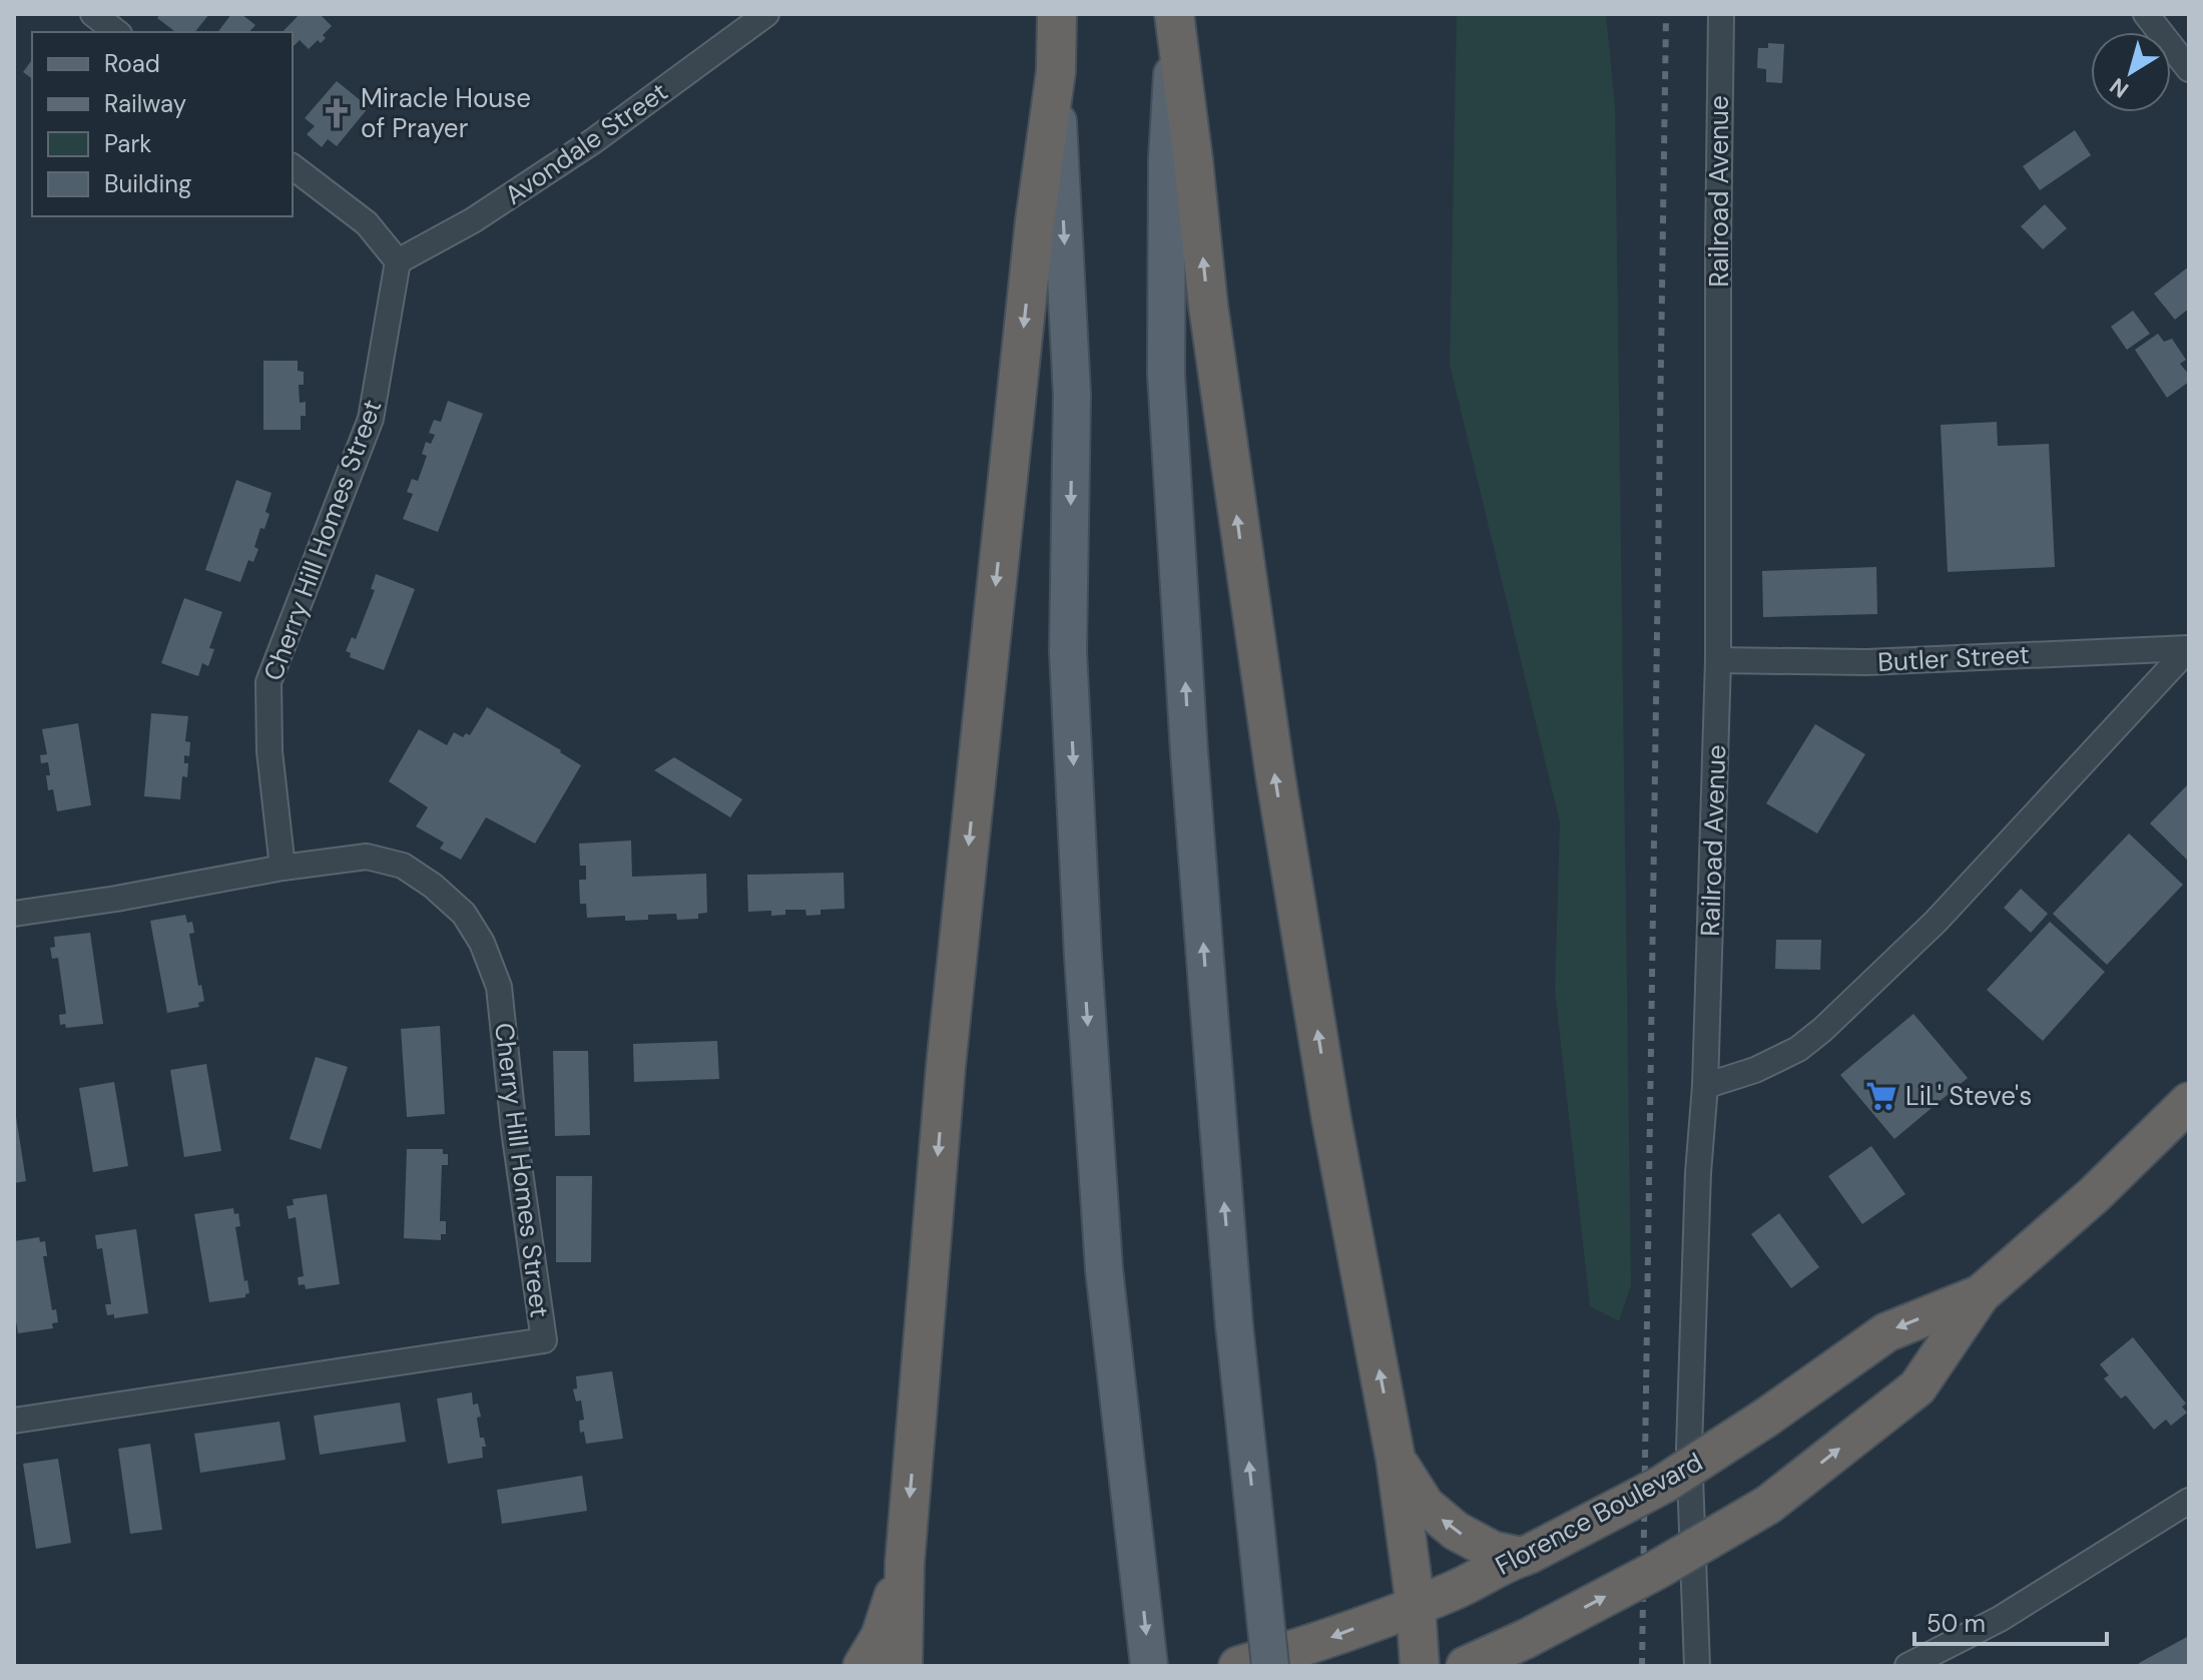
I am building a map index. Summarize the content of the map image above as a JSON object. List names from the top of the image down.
{
  "streets": {
    "highway": ["Florence Boulevard"],
    "street": [
      "Avondale Street",
      "Railroad Avenue",
      "Cherry Hill Homes Street",
      "Butler Street"
    ]
  },
  "crossings": [
    ["Avondale Street", "Cherry Hill Homes Street"],
    ["Railroad Avenue", "Butler Street"]
  ],
  "places": {
    "church": ["Miracle House of Prayer"],
    "supermarket": ["LiL' Steve's"]
  },
  "legend": [
    "Road",
    "Railway",
    "Park",
    "Building"
  ],
  "scale_bar": "50 m",
  "north": "bottom left"
}
